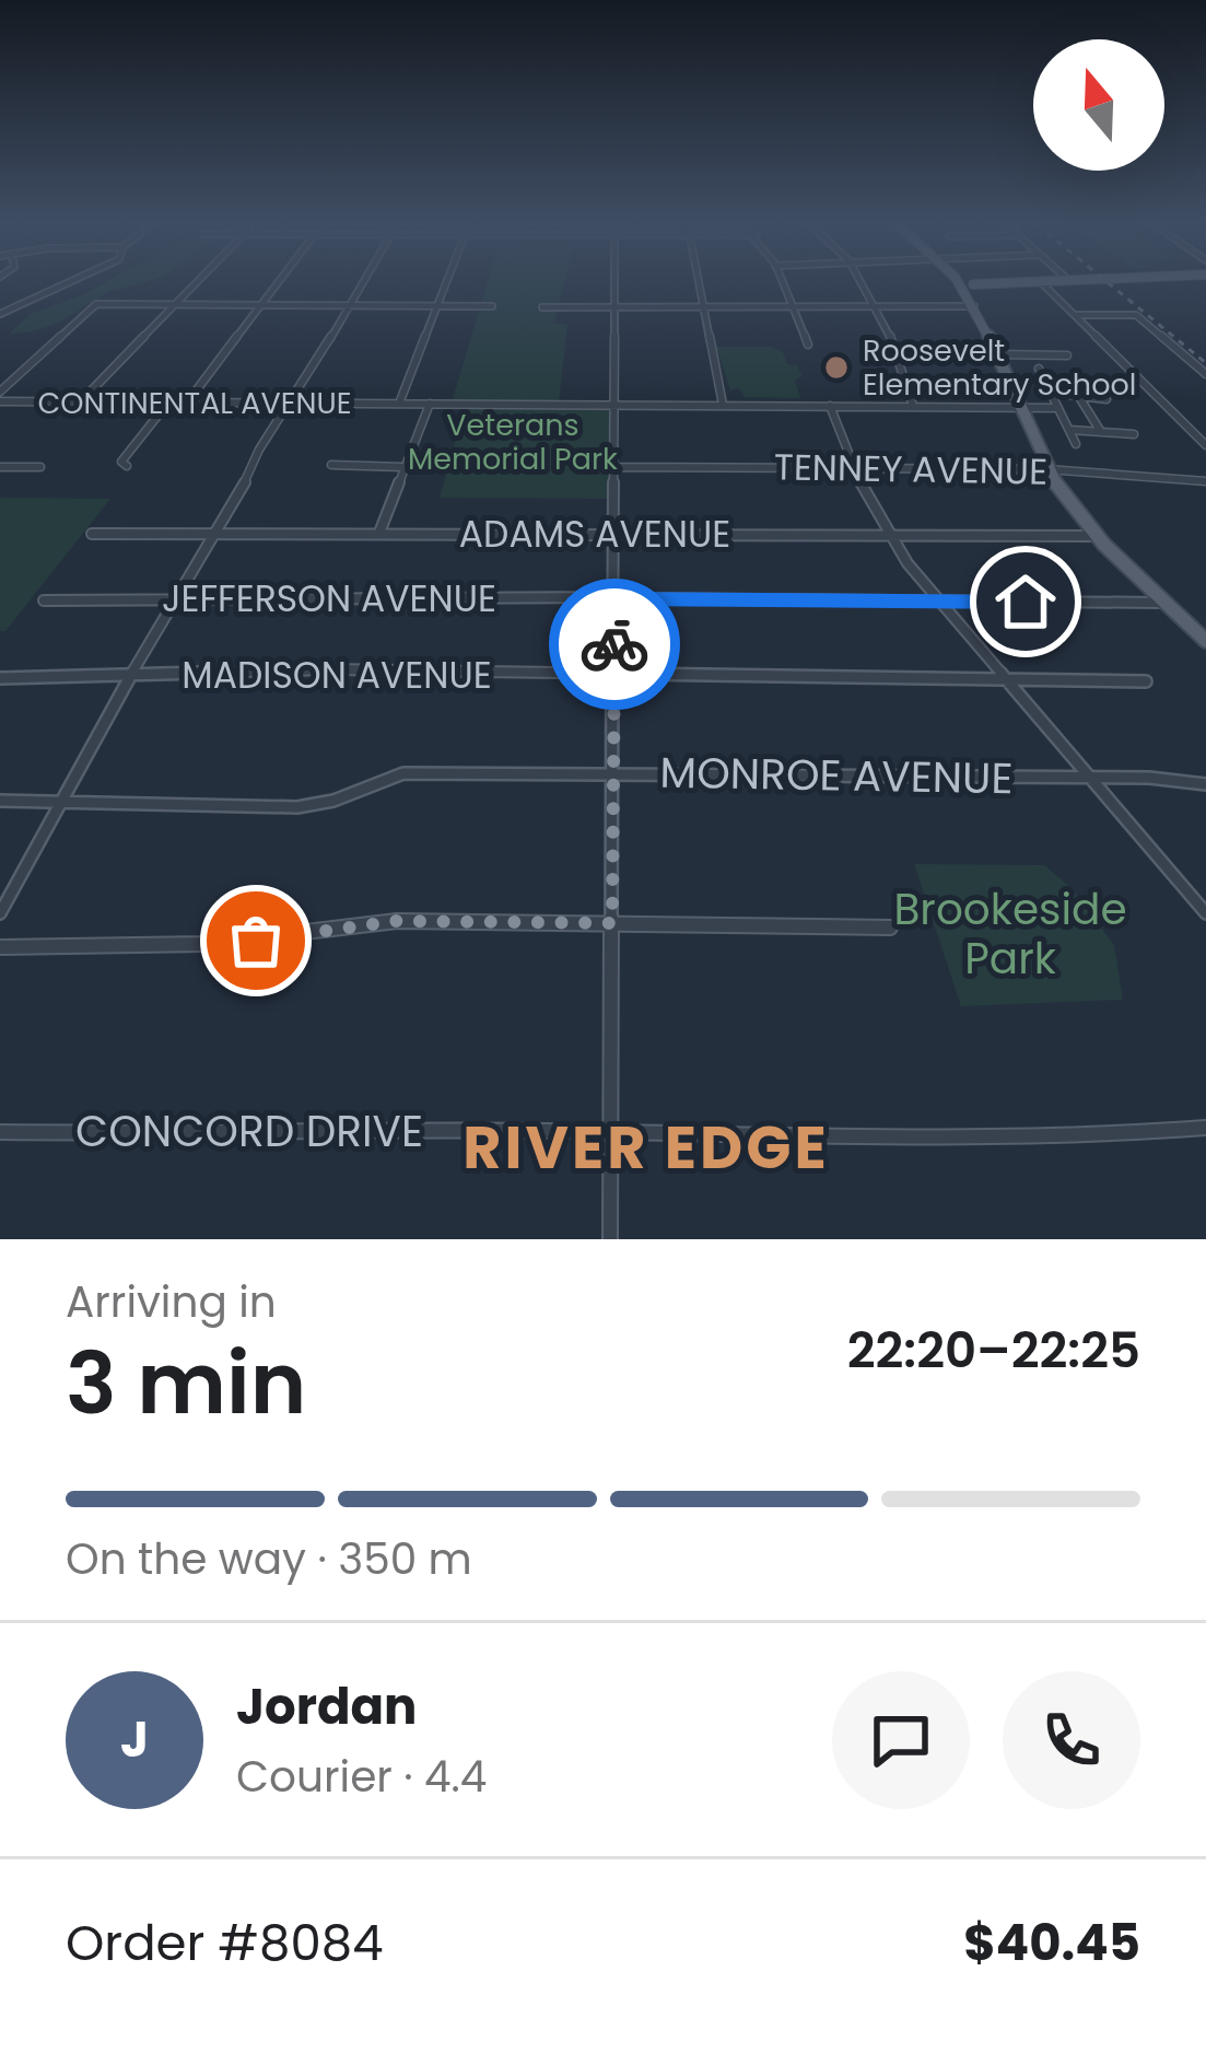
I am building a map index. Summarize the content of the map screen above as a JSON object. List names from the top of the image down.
{
  "streets": {
    "street": [
      "CONTINENTAL AVENUE",
      "TENNEY AVENUE",
      "ADAMS AVENUE",
      "JEFFERSON AVENUE",
      "MADISON AVENUE",
      "MONROE AVENUE",
      "CONCORD DRIVE"
    ]
  },
  "districts": ["RIVER EDGE"],
  "parks": ["Veterans Memorial Park", "Brookeside Park"],
  "places": ["Roosevelt Elementary School"],
  "north": "top",
  "page": {
    "heading": ["3 min", "Arriving in", "22:20–22:25"],
    "panel": [
      "Jordan",
      "Courier · 4.4",
      "Order #8084",
      "$40.45"
    ],
    "bar": "On the way · 350 m",
    "round": "J"
  }
}
